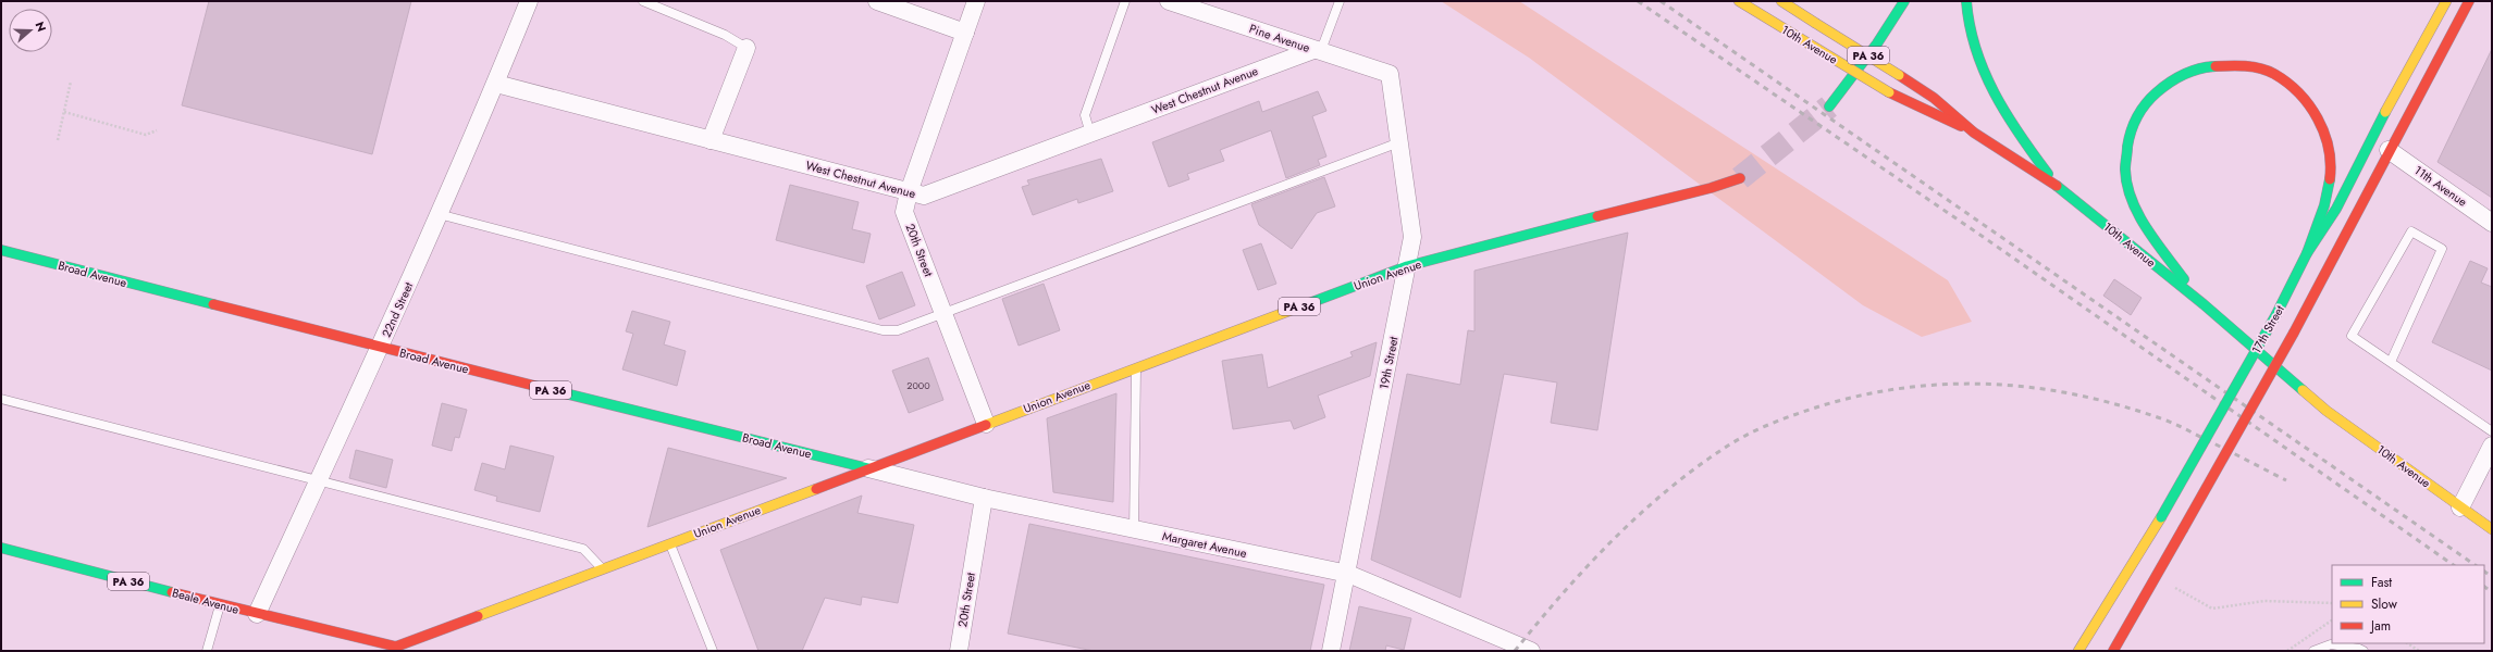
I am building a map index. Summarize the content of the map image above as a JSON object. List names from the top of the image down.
{
  "streets": {
    "main road": [
      "10th Avenue",
      "PA 36",
      "Broad Avenue",
      "Union Avenue",
      "17th Street",
      "Beale Avenue"
    ],
    "street": [
      "Pine Avenue",
      "West Chestnut Avenue",
      "11th Avenue",
      "20th Street",
      "22nd Street",
      "19th Street",
      "Margaret Avenue"
    ]
  },
  "crossings": [
    ["Pine Avenue", "West Chestnut Avenue"],
    ["Pine Avenue", "19th Street"],
    ["West Chestnut Avenue", "20th Street"],
    ["West Chestnut Avenue", "22nd Street"],
    ["11th Avenue", "17th Street"],
    ["20th Street", "Union Avenue"],
    ["20th Street", "Margaret Avenue"],
    ["Broad Avenue", "Union Avenue"],
    ["Broad Avenue", "22nd Street"],
    ["Broad Avenue", "Margaret Avenue"],
    ["Union Avenue", "19th Street"],
    ["Union Avenue", "Margaret Avenue"],
    ["Union Avenue", "Beale Avenue"],
    ["22nd Street", "Beale Avenue"],
    ["19th Street", "Margaret Avenue"]
  ],
  "house_numbers": ["2000"],
  "legend": ["Fast", "Slow", "Jam"],
  "north": "right"
}
